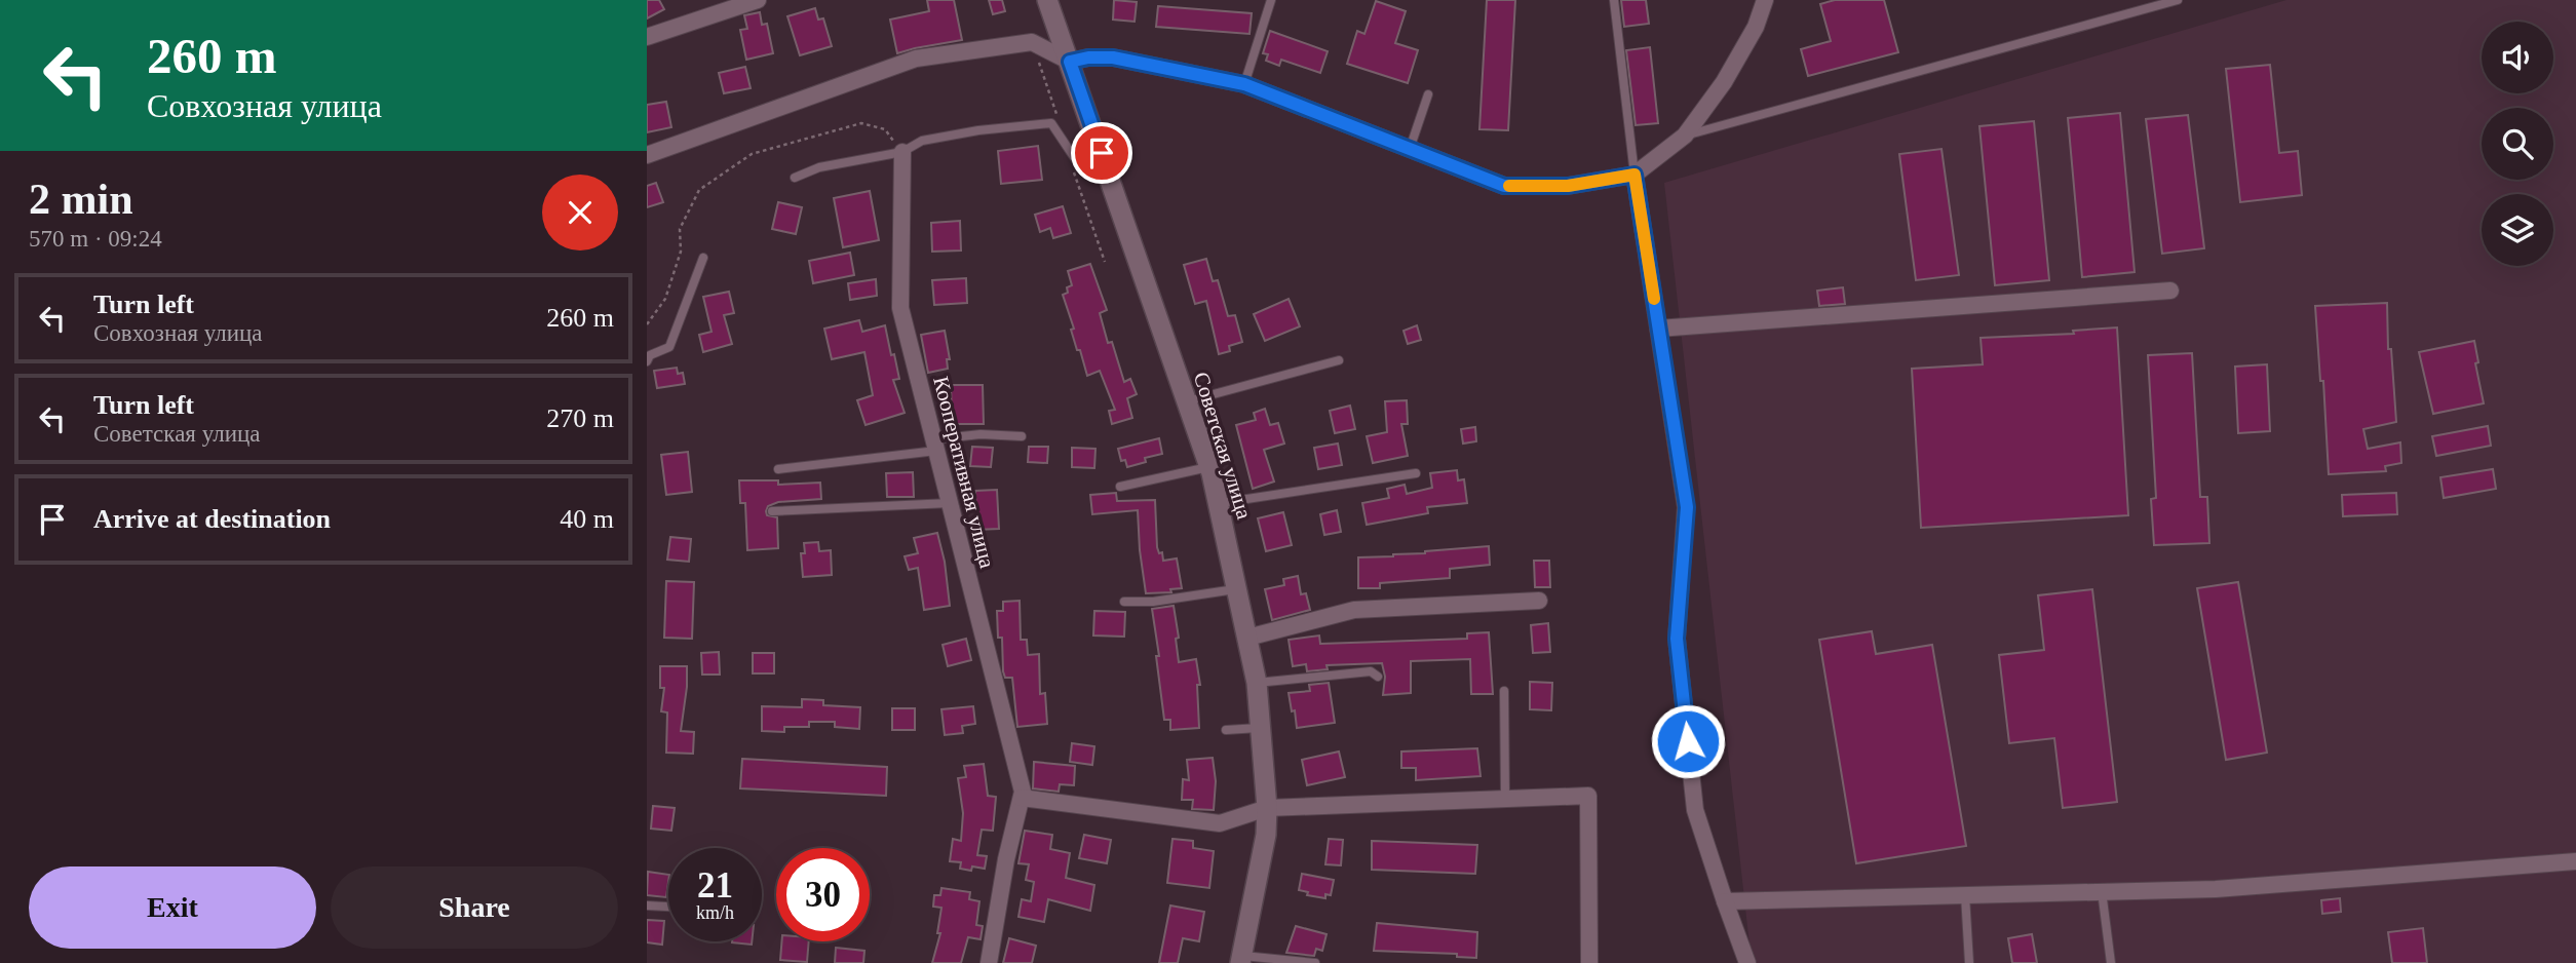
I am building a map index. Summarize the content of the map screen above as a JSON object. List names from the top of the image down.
{
  "streets": {
    "street": ["Советская улица", "Кооперативная улица"]
  },
  "page": {
    "turn": ["260 m", "Совхозная улица"],
    "heading": ["2 min", "570 m · 09:24"],
    "list": [
      {
        "name": "Turn left",
        "note": "Совхозная улица",
        "value": "260 m"
      },
      {
        "name": "Turn left",
        "note": "Советская улица",
        "value": "270 m"
      },
      {
        "name": "Arrive at destination",
        "value": "40 m"
      }
    ],
    "speed": "21 km/h",
    "limit": "30",
    "buttons": ["Exit", "Share"]
  }
}
